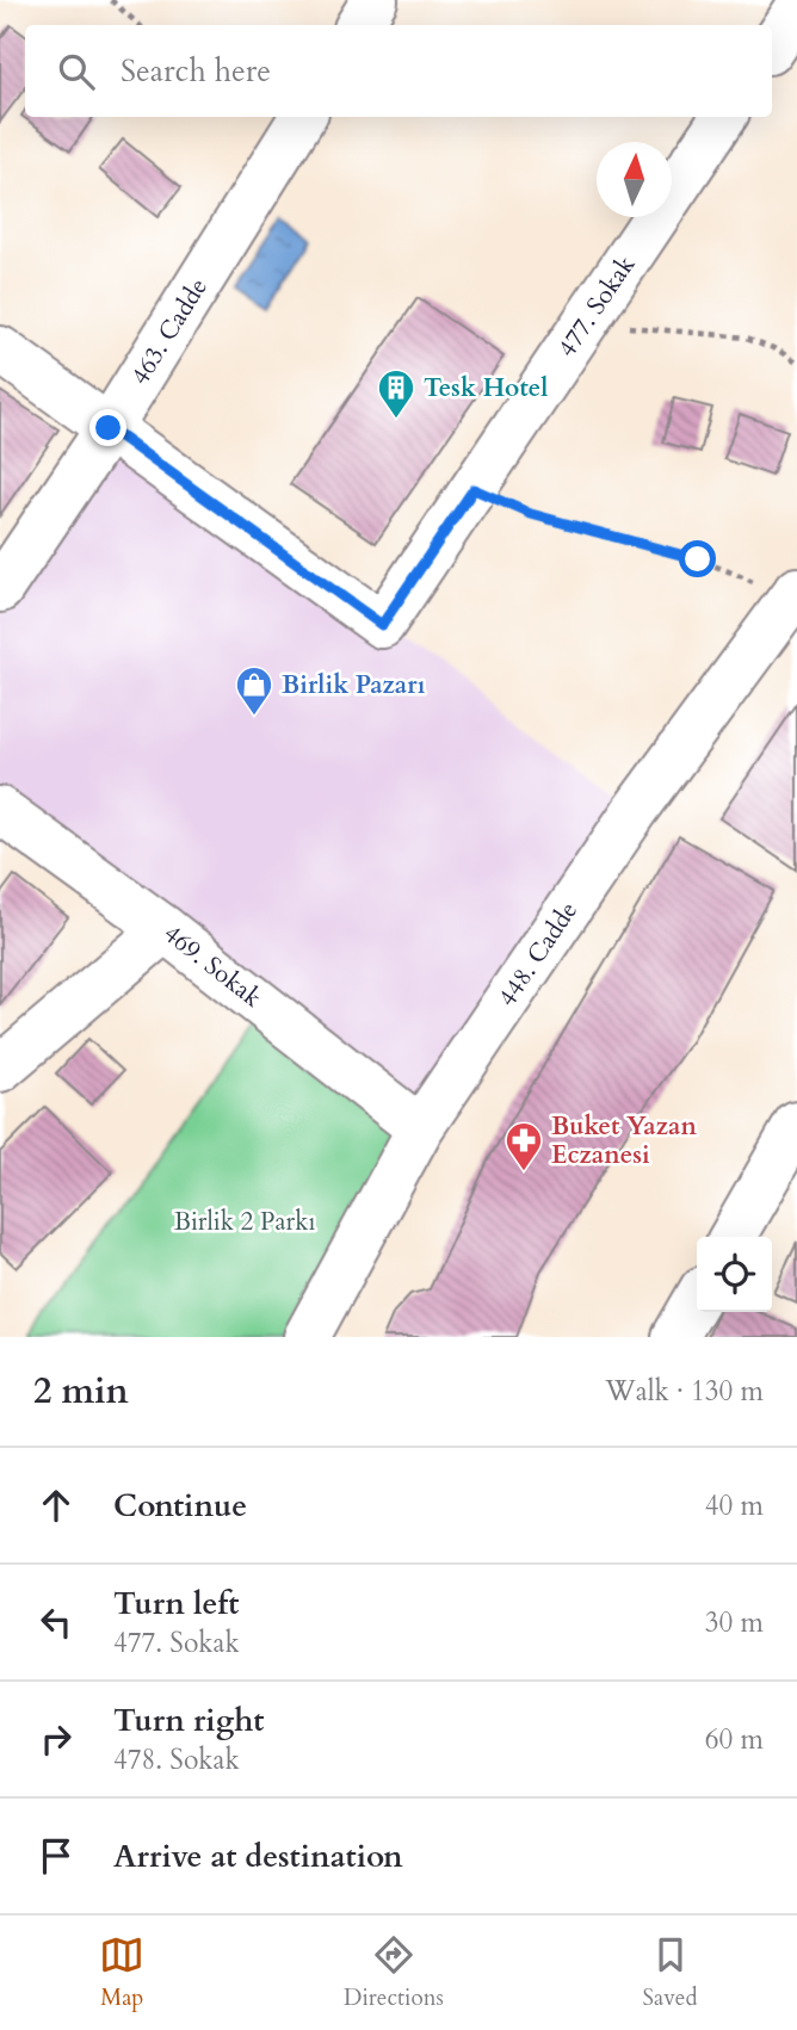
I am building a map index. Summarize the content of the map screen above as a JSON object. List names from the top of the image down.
{
  "streets": {
    "street": [
      "477. Sokak",
      "463. Cadde",
      "448. Cadde",
      "469. Sokak"
    ]
  },
  "crossings": [
    ["477. Sokak", "463. Cadde"],
    ["448. Cadde", "469. Sokak"]
  ],
  "parks": ["Birlik 2 Parkı"],
  "places": {
    "building": ["Tesk Hotel"],
    "shop": ["Birlik Pazarı"],
    "pharmacy": ["Buket Yazan Eczanesi"]
  },
  "north": "top",
  "page": {
    "search": "Search here",
    "heading": ["2 min", "Walk · 130 m"],
    "list": [
      ["Continue", "40 m"],
      ["Turn left", "477. Sokak", "30 m"],
      ["Turn right", "478. Sokak", "60 m"],
      "Arrive at destination"
    ],
    "nav": ["Map", "Directions", "Saved"]
  }
}
